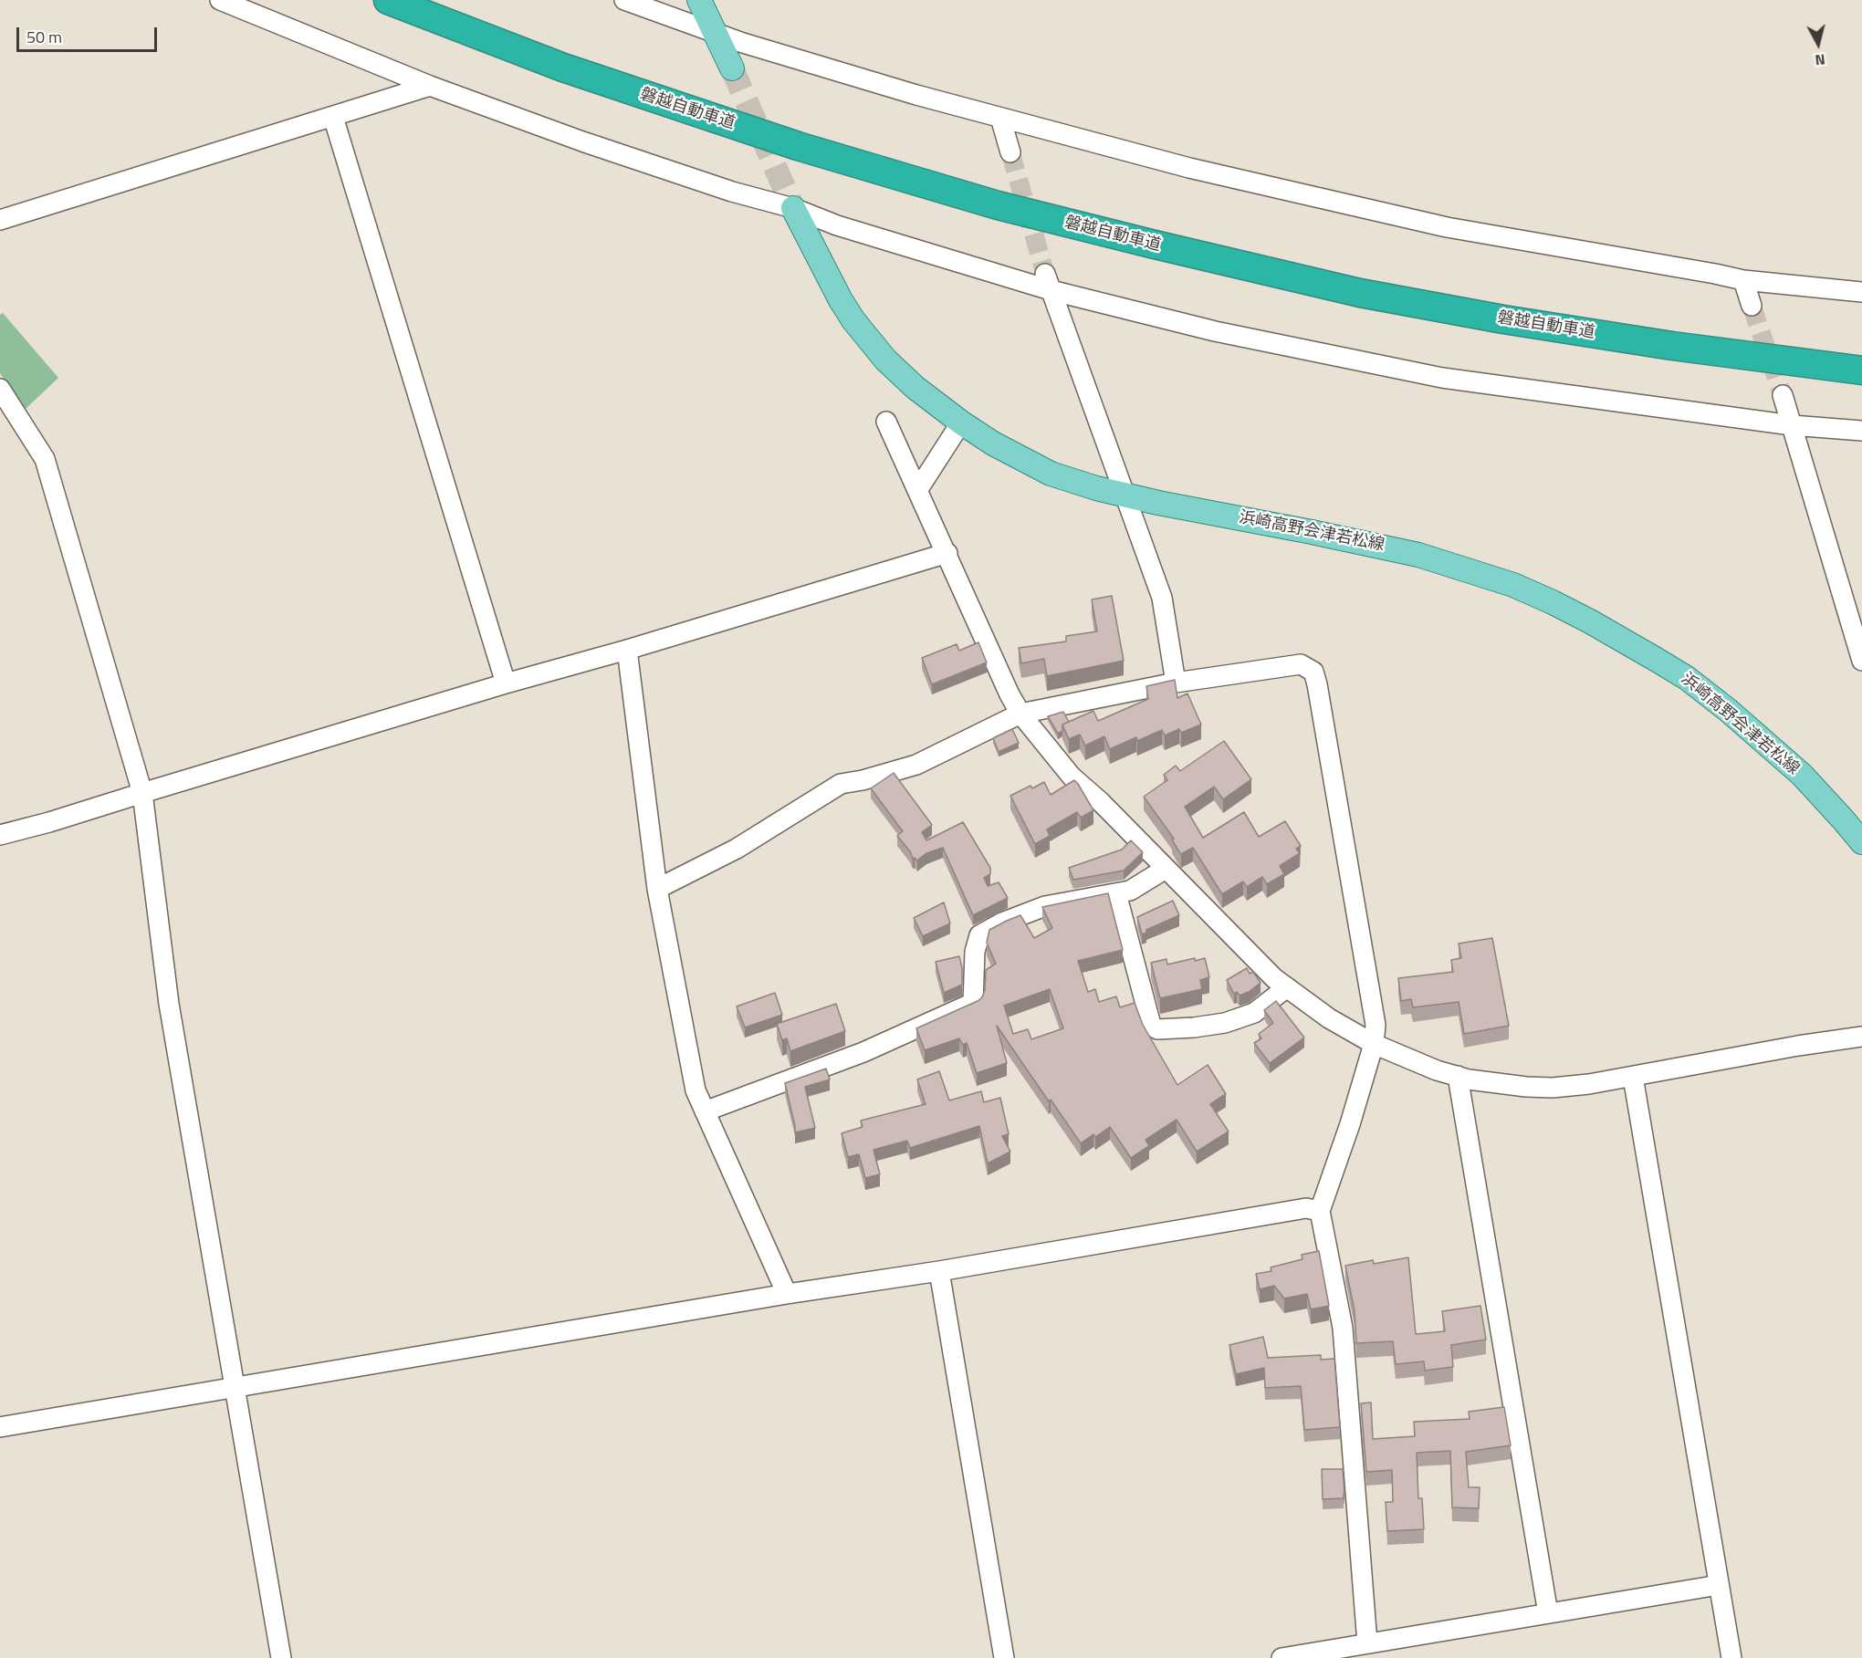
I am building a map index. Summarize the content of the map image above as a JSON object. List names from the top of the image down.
{
  "streets": {
    "highway": ["磐越自動車道"],
    "main road": ["浜崎高野会津若松線"]
  },
  "scale_bar": "50 m",
  "north": "bottom"
}
